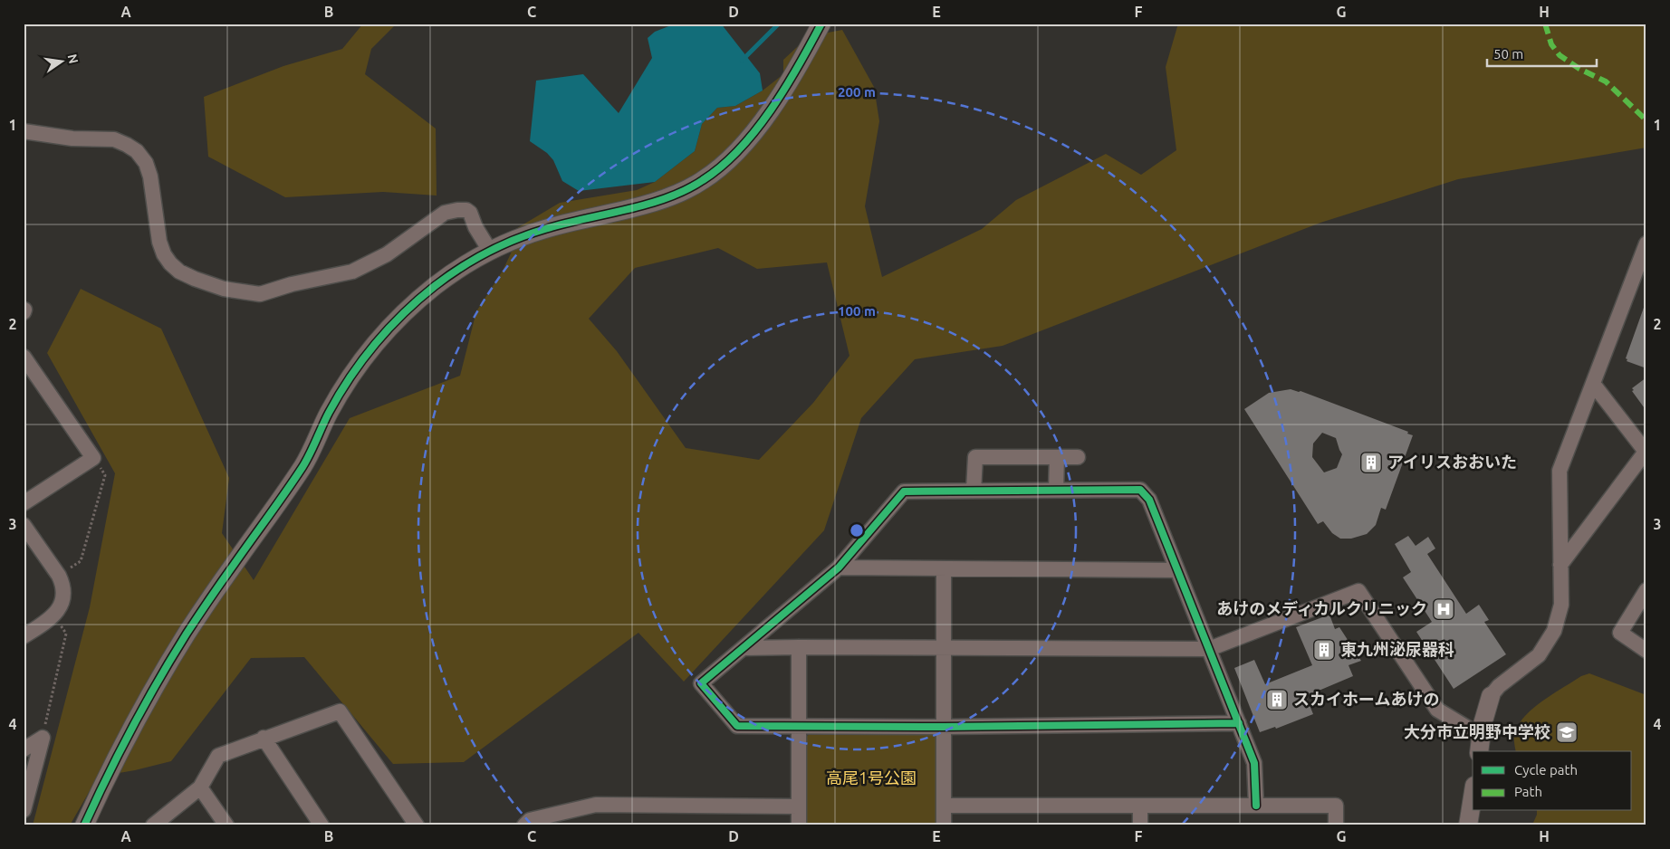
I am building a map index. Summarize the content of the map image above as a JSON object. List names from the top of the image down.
{
  "parks": ["高尾1号公園"],
  "places": {
    "building": ["アイリスおおいた", "東九州泌尿器科", "スカイホームあけの"],
    "hospital": ["あけのメディカルクリニック"],
    "school or university": ["大分市立明野中学校"]
  },
  "legend": ["Cycle path", "Path"],
  "scale_bar": "50 m",
  "north": "right",
  "grid": {
    "columns": [
      "A",
      "B",
      "C",
      "D",
      "E",
      "F",
      "G",
      "H"
    ],
    "rows": [
      "1",
      "2",
      "3",
      "4"
    ]
  },
  "rings": ["200 m", "100 m"]
}
